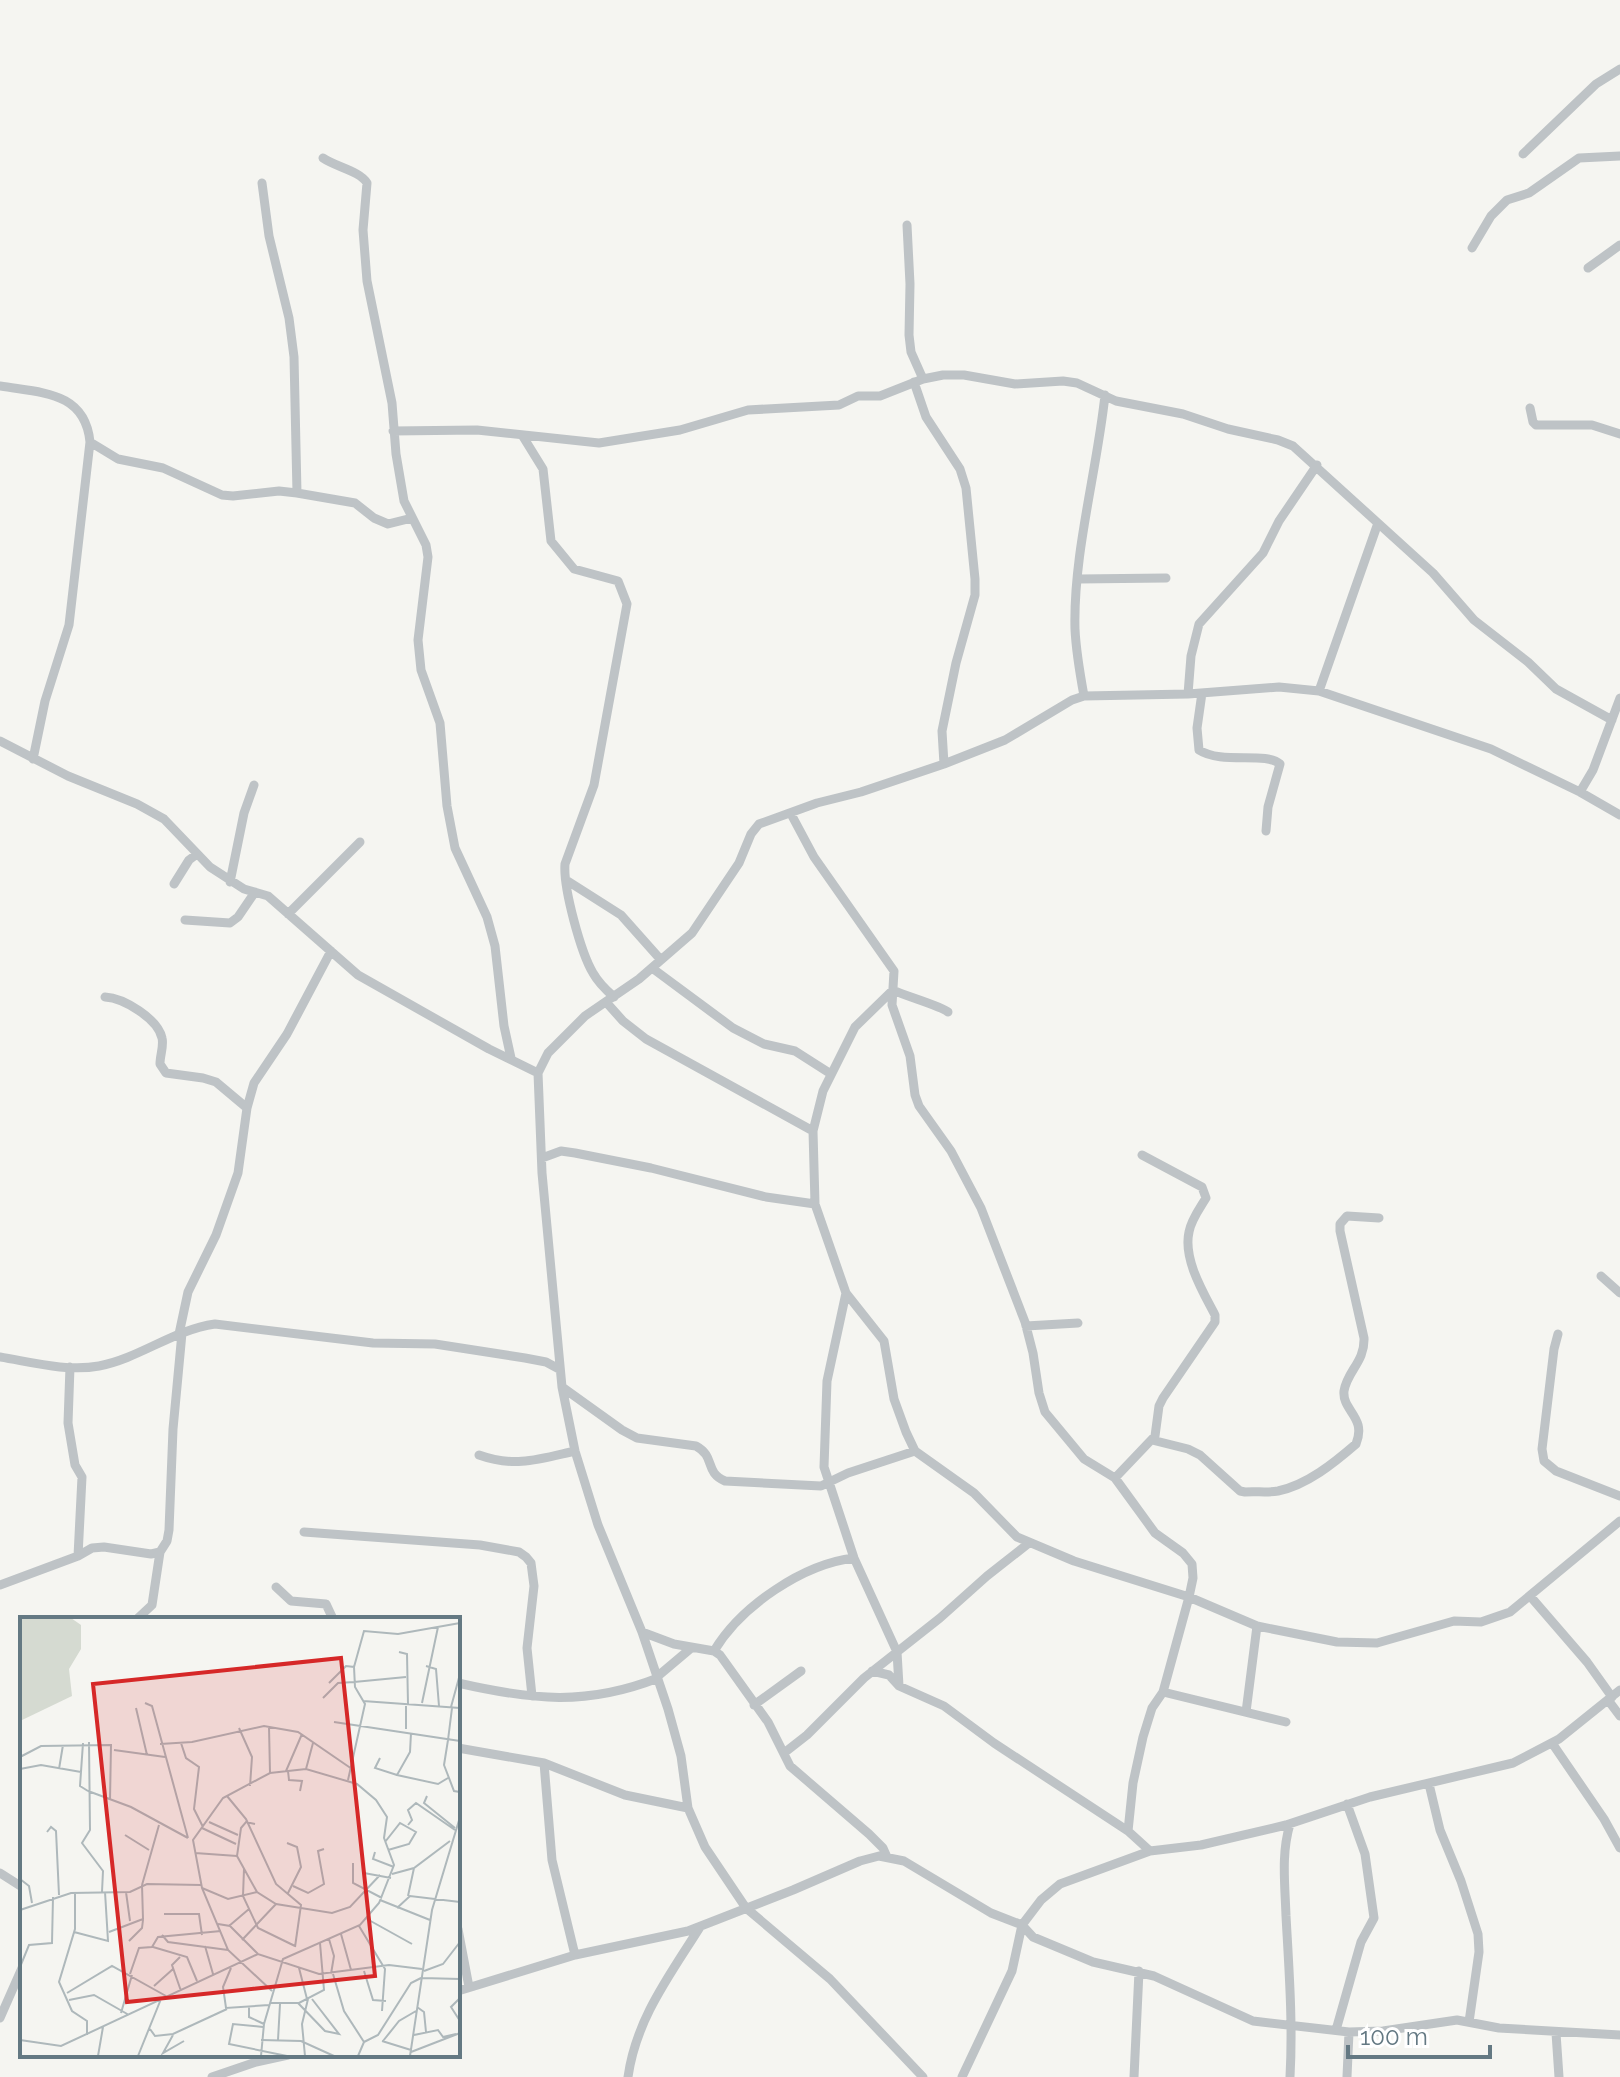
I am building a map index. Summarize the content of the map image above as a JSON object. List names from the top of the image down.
{
  "scale_bar": "100 m"
}
